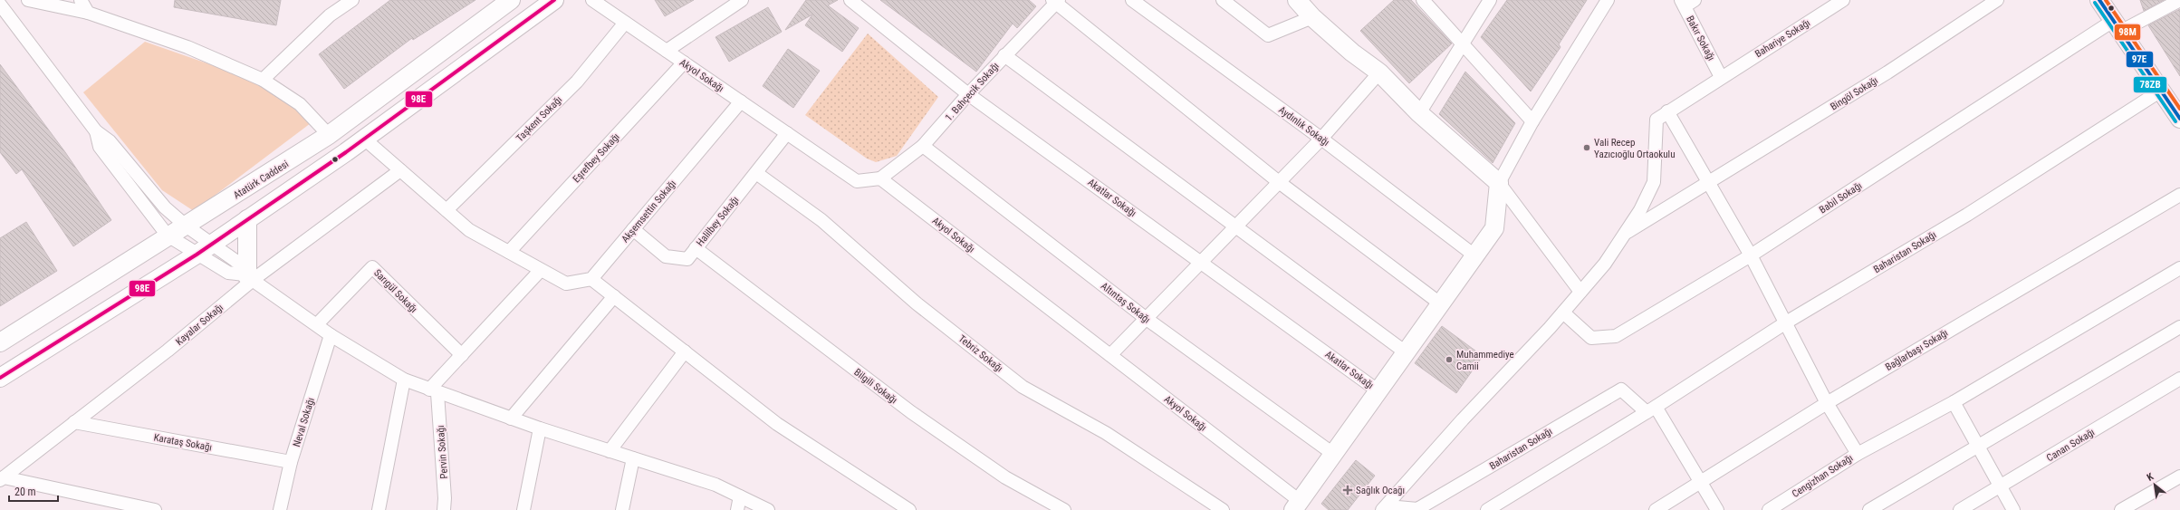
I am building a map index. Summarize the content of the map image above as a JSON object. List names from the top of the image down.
{
  "streets": {
    "main road": ["Atatürk Caddesi"],
    "street": [
      "Bakır Sokağı",
      "Bahariye Sokağı",
      "Akyol Sokağı",
      "1. Bahçecik Sokağı",
      "Bingöl Sokağı",
      "Taşkent Sokağı",
      "Aydınlık Sokağı",
      "Eşrefbey Sokağı",
      "Akatlar Sokağı",
      "Babil Sokağı",
      "Akşemsettin Sokağı",
      "Halilbey Sokağı",
      "Baharistan Sokağı",
      "Sarıgül Sokağı",
      "Altıntaş Sokağı",
      "Kayalar Sokağı",
      "Bağlarbaşı Sokağı",
      "Tebriz Sokağı",
      "Bilgili Sokağı",
      "Neval Sokağı",
      "Karataş Sokağı",
      "Canan Sokağı",
      "Pervin Sokağı",
      "Cengizhan Sokağı"
    ]
  },
  "crossings": [
    ["Bakır Sokağı", "Bahariye Sokağı"],
    ["Bahariye Sokağı", "Bingöl Sokağı"],
    ["Akyol Sokağı", "1. Bahçecik Sokağı"],
    ["Akyol Sokağı", "Taşkent Sokağı"],
    ["Akyol Sokağı", "Eşrefbey Sokağı"],
    ["Akyol Sokağı", "Akşemsettin Sokağı"],
    ["Akyol Sokağı", "Halilbey Sokağı"],
    ["1. Bahçecik Sokağı", "Akatlar Sokağı"],
    ["1. Bahçecik Sokağı", "Altıntaş Sokağı"],
    ["Akşemsettin Sokağı", "Halilbey Sokağı"],
    ["Halilbey Sokağı", "Tebriz Sokağı"],
    ["Halilbey Sokağı", "Bilgili Sokağı"],
    ["Kayalar Sokağı", "Karataş Sokağı"],
    ["Neval Sokağı", "Karataş Sokağı"]
  ],
  "places": {
    "other": ["Vali Recep Yazıcıoğlu Ortaokulu", "Muhammediye Camii"],
    "health": ["Sağlık Ocağı"]
  },
  "lines": [
    "transit line 98E",
    "transit line 97E",
    "transit line 98M",
    "transit line 78ZB"
  ],
  "scale_bar": "20 m",
  "north": "top left"
}
